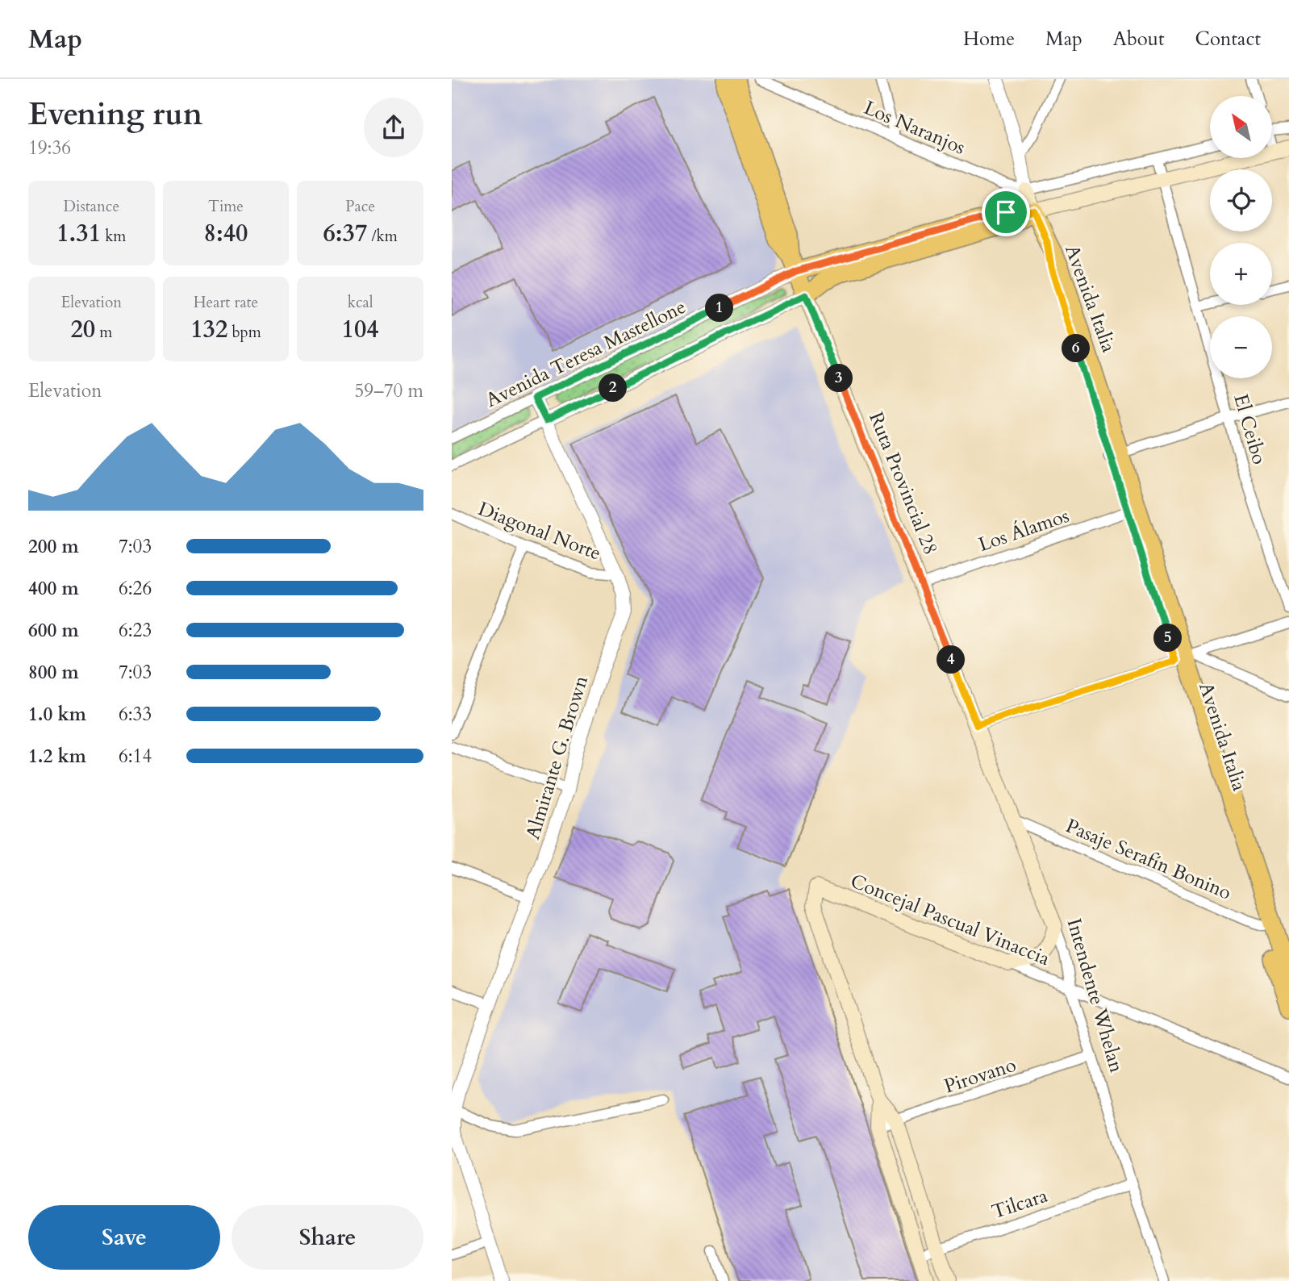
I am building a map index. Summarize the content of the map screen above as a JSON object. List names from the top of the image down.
{
  "streets": {
    "main road": [
      "Avenida Italia",
      "Ruta Provincial 28",
      "Concejal Pascual Vinaccia",
      "Intendente Whelan"
    ],
    "street": [
      "Los Naranjos",
      "Avenida Teresa Mastellone",
      "El Ceibo",
      "Los Álamos",
      "Diagonal Norte",
      "Almirante G. Brown",
      "Pasaje Serafín Bonino",
      "Pirovano",
      "Tilcara"
    ]
  },
  "crossings": [
    ["Avenida Italia", "Los Álamos"],
    ["Avenida Italia", "Pasaje Serafín Bonino"],
    ["Avenida Teresa Mastellone", "Ruta Provincial 28"],
    ["Avenida Teresa Mastellone", "Almirante G. Brown"],
    ["Ruta Provincial 28", "Los Álamos"],
    ["Ruta Provincial 28", "Intendente Whelan"],
    ["Diagonal Norte", "Almirante G. Brown"],
    ["Pasaje Serafín Bonino", "Intendente Whelan"],
    ["Concejal Pascual Vinaccia", "Intendente Whelan"],
    ["Intendente Whelan", "Pirovano"],
    ["Intendente Whelan", "Tilcara"]
  ],
  "north": "top left",
  "page": {
    "header": "Map",
    "nav": [
      "Home",
      "Map",
      "About",
      "Contact"
    ],
    "heading": ["Evening run", "19:36"],
    "map_buttons": ["+", "−"],
    "stats": [
      ["Distance", "1.31 km"],
      ["Time", "8:40"],
      ["Pace", "6:37 /km"],
      ["Elevation", "20 m"],
      ["Heart rate", "132 bpm"],
      ["kcal", "104"]
    ],
    "pins": [
      "1",
      "6",
      "3",
      "2",
      "5",
      "4"
    ],
    "chart": ["Elevation", "59–70 m"],
    "list": [
      {
        "name": "200 m",
        "note": "7:03"
      },
      {
        "name": "400 m",
        "note": "6:26"
      },
      {
        "name": "600 m",
        "note": "6:23"
      },
      {
        "name": "800 m",
        "note": "7:03"
      },
      {
        "name": "1.0 km",
        "note": "6:33"
      },
      {
        "name": "1.2 km",
        "note": "6:14"
      }
    ],
    "buttons": ["Save", "Share"]
  }
}
